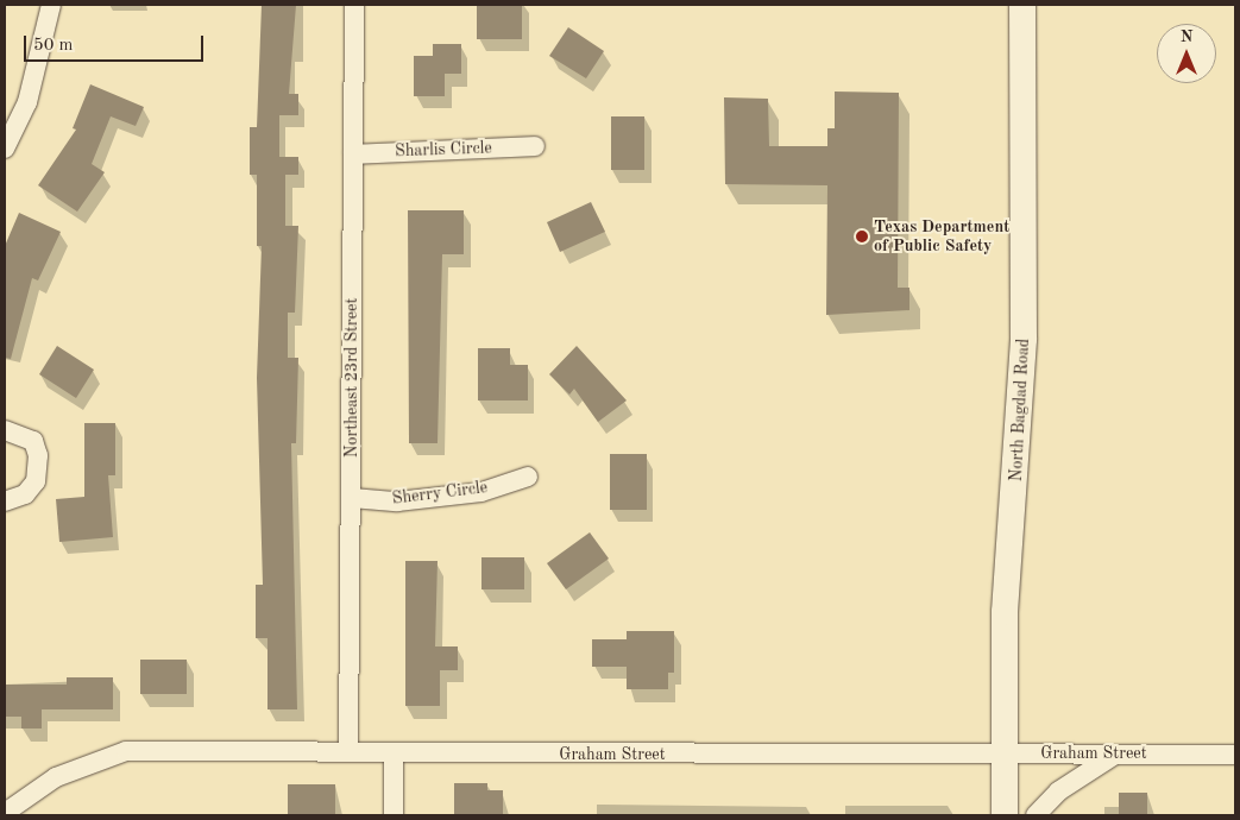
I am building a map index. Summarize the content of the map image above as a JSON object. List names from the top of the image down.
{
  "streets": {
    "street": [
      "Sharlis Circle",
      "Northeast 23rd Street",
      "North Bagdad Road",
      "Sherry Circle",
      "Graham Street"
    ]
  },
  "crossings": [
    ["Sharlis Circle", "Northeast 23rd Street"],
    ["Northeast 23rd Street", "Sherry Circle"],
    ["Northeast 23rd Street", "Graham Street"],
    ["North Bagdad Road", "Graham Street"]
  ],
  "places": ["Texas Department of Public Safety"],
  "scale_bar": "50 m",
  "north": "top"
}
